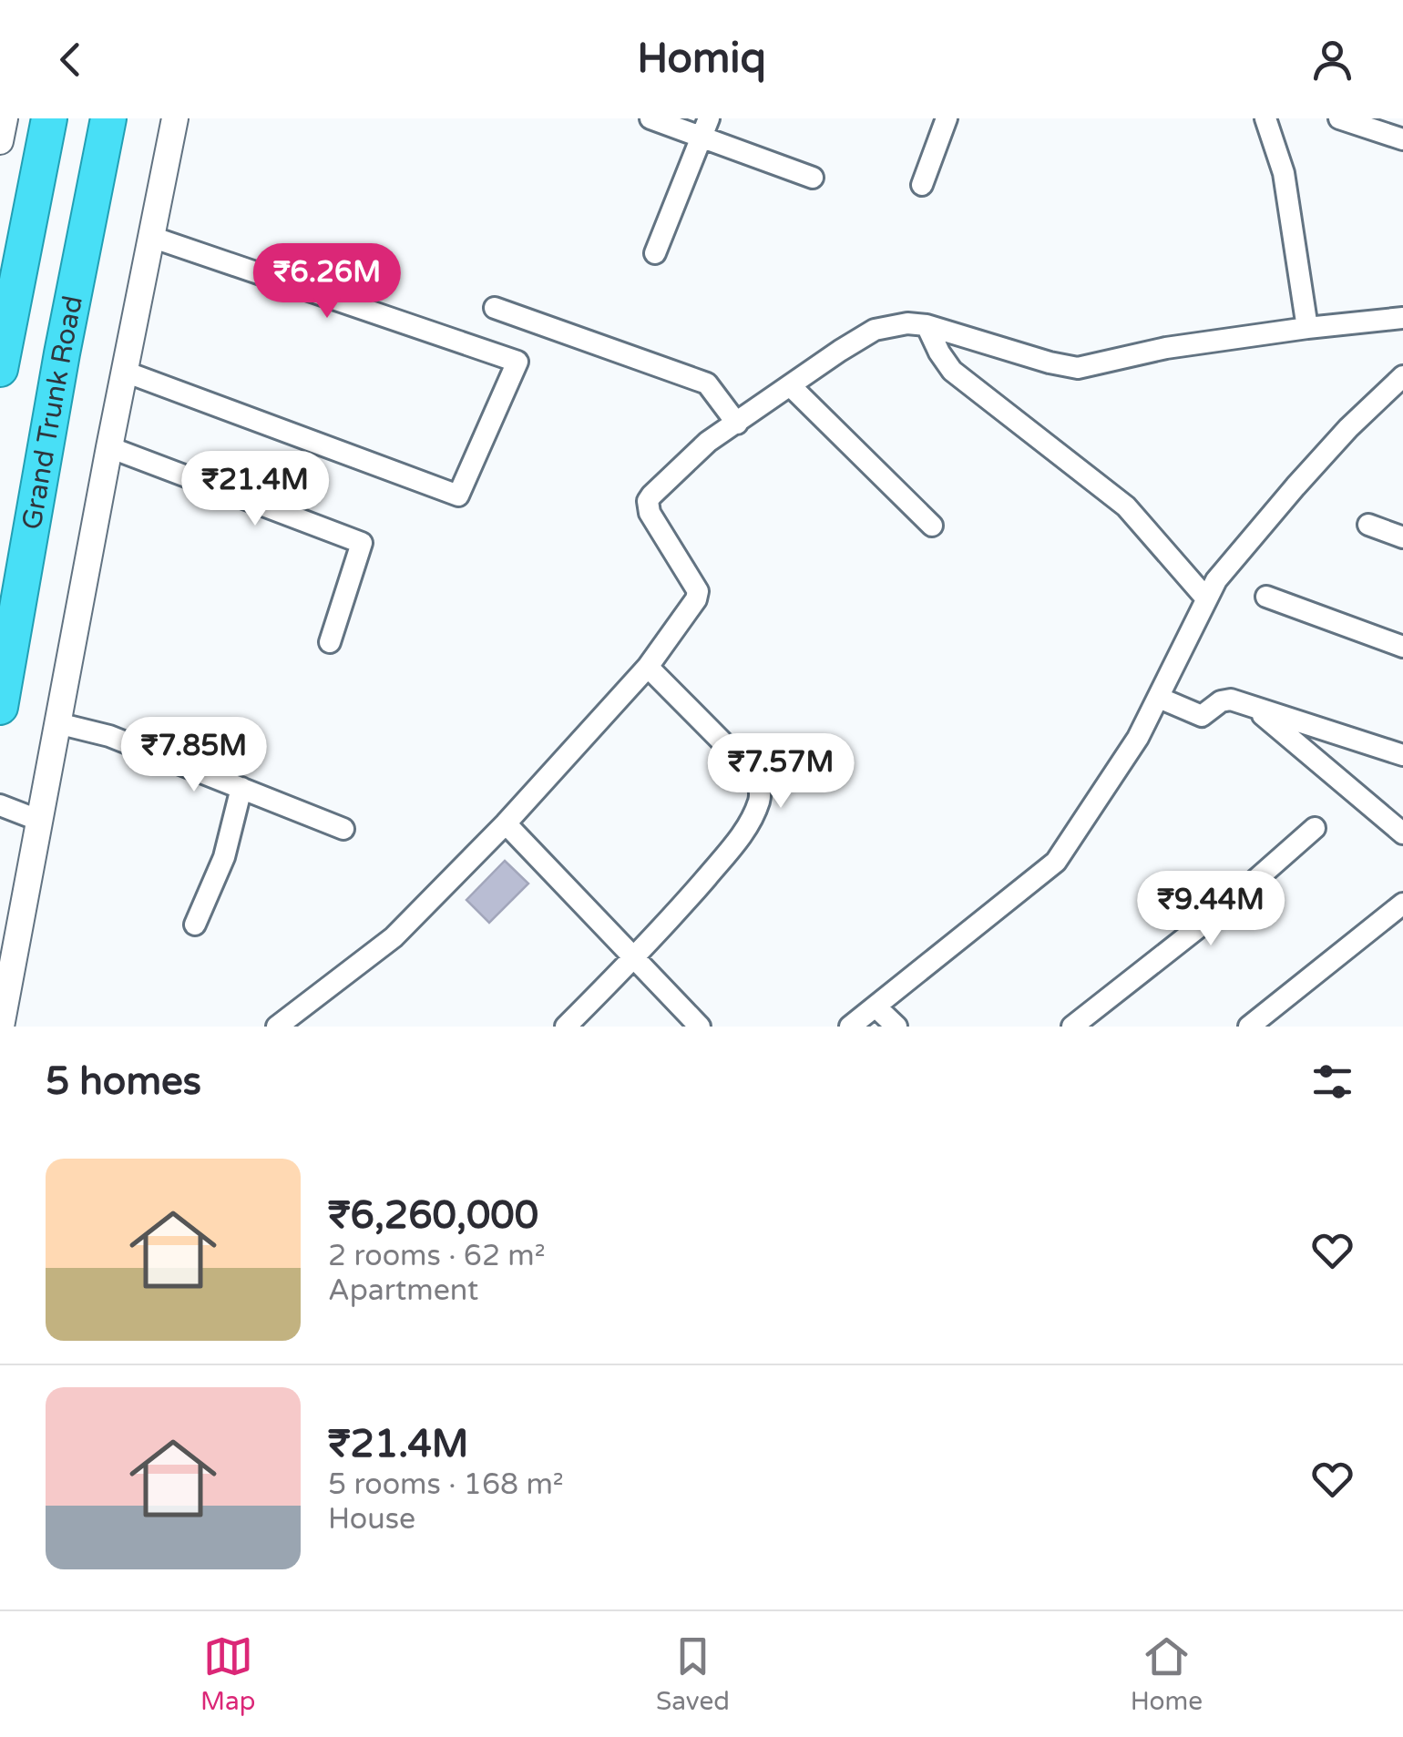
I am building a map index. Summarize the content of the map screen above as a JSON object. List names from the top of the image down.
{
  "streets": {
    "highway": ["Grand Trunk Road"]
  },
  "page": {
    "header": "Homiq",
    "price": [
      "₹6.26M",
      "₹21.4M",
      "₹7.85M",
      "₹7.57M",
      "₹9.44M"
    ],
    "heading": "5 homes",
    "list": [
      {
        "name": "₹6,260,000",
        "note": "2 rooms · 62 m² · Apartment"
      },
      {
        "name": "₹21.4M",
        "note": "5 rooms · 168 m² · House"
      }
    ],
    "tabs": ["Map", "Saved", "Home"]
  }
}
